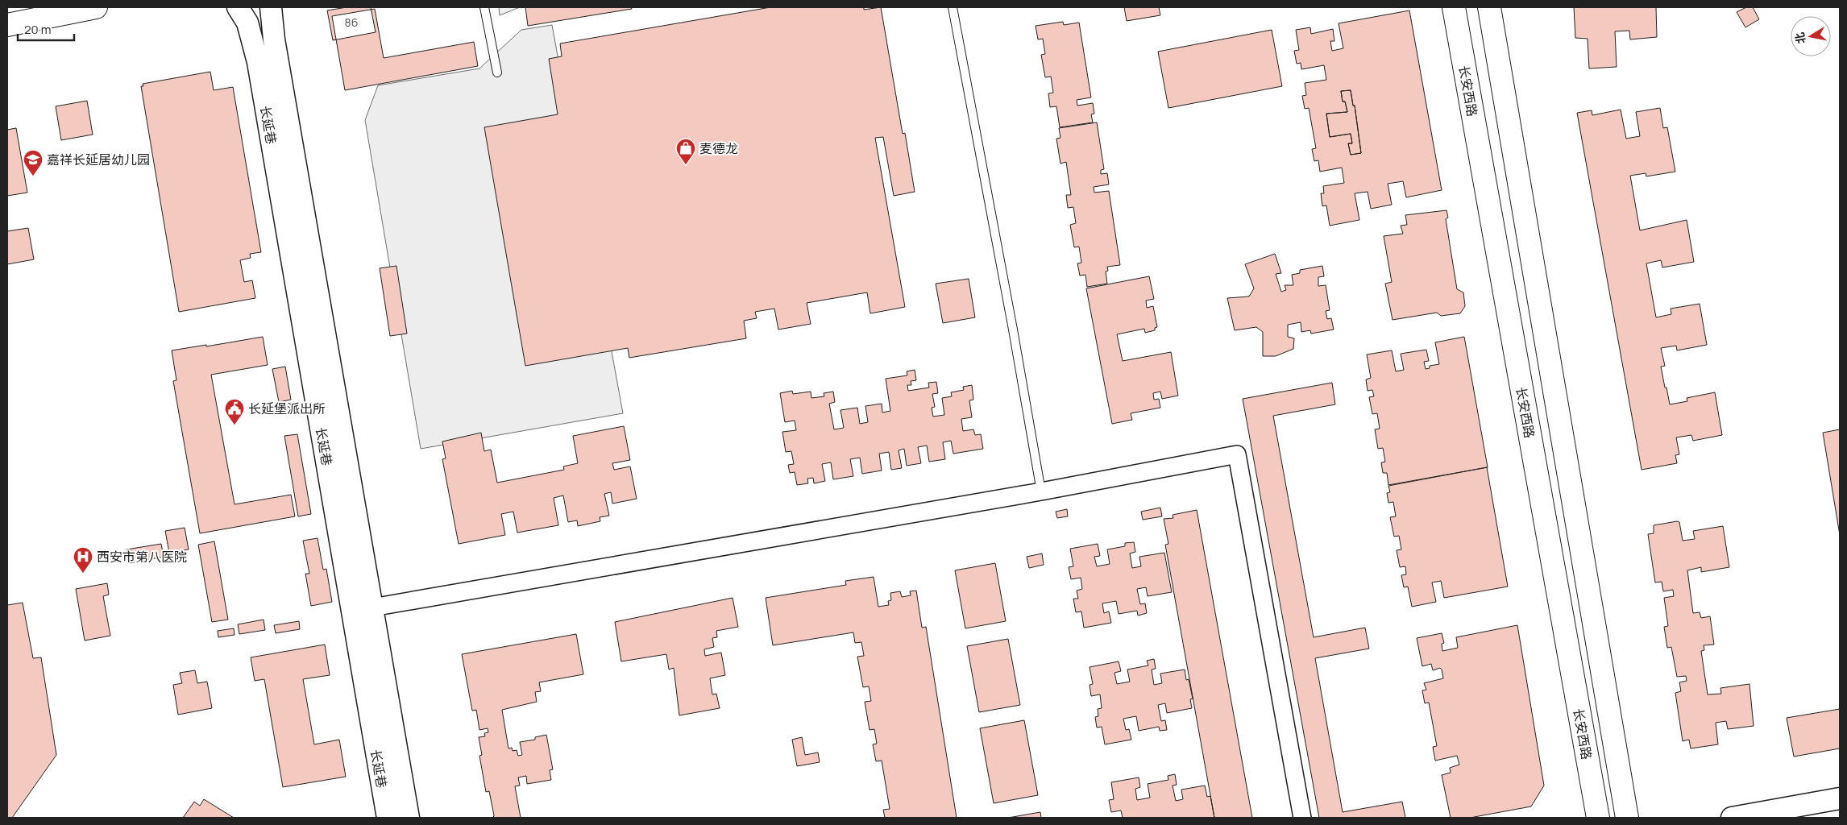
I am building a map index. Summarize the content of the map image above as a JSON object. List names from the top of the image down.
{
  "streets": {
    "main road": ["长安西路"],
    "street": ["长延巷"]
  },
  "places": {
    "shop": ["麦德龙"],
    "school or university": ["嘉祥长延居幼儿园"],
    "public building": ["长延堡派出所"],
    "hospital": ["西安市第八医院"]
  },
  "house_numbers": ["86"],
  "scale_bar": "20 m",
  "north": "left"
}
